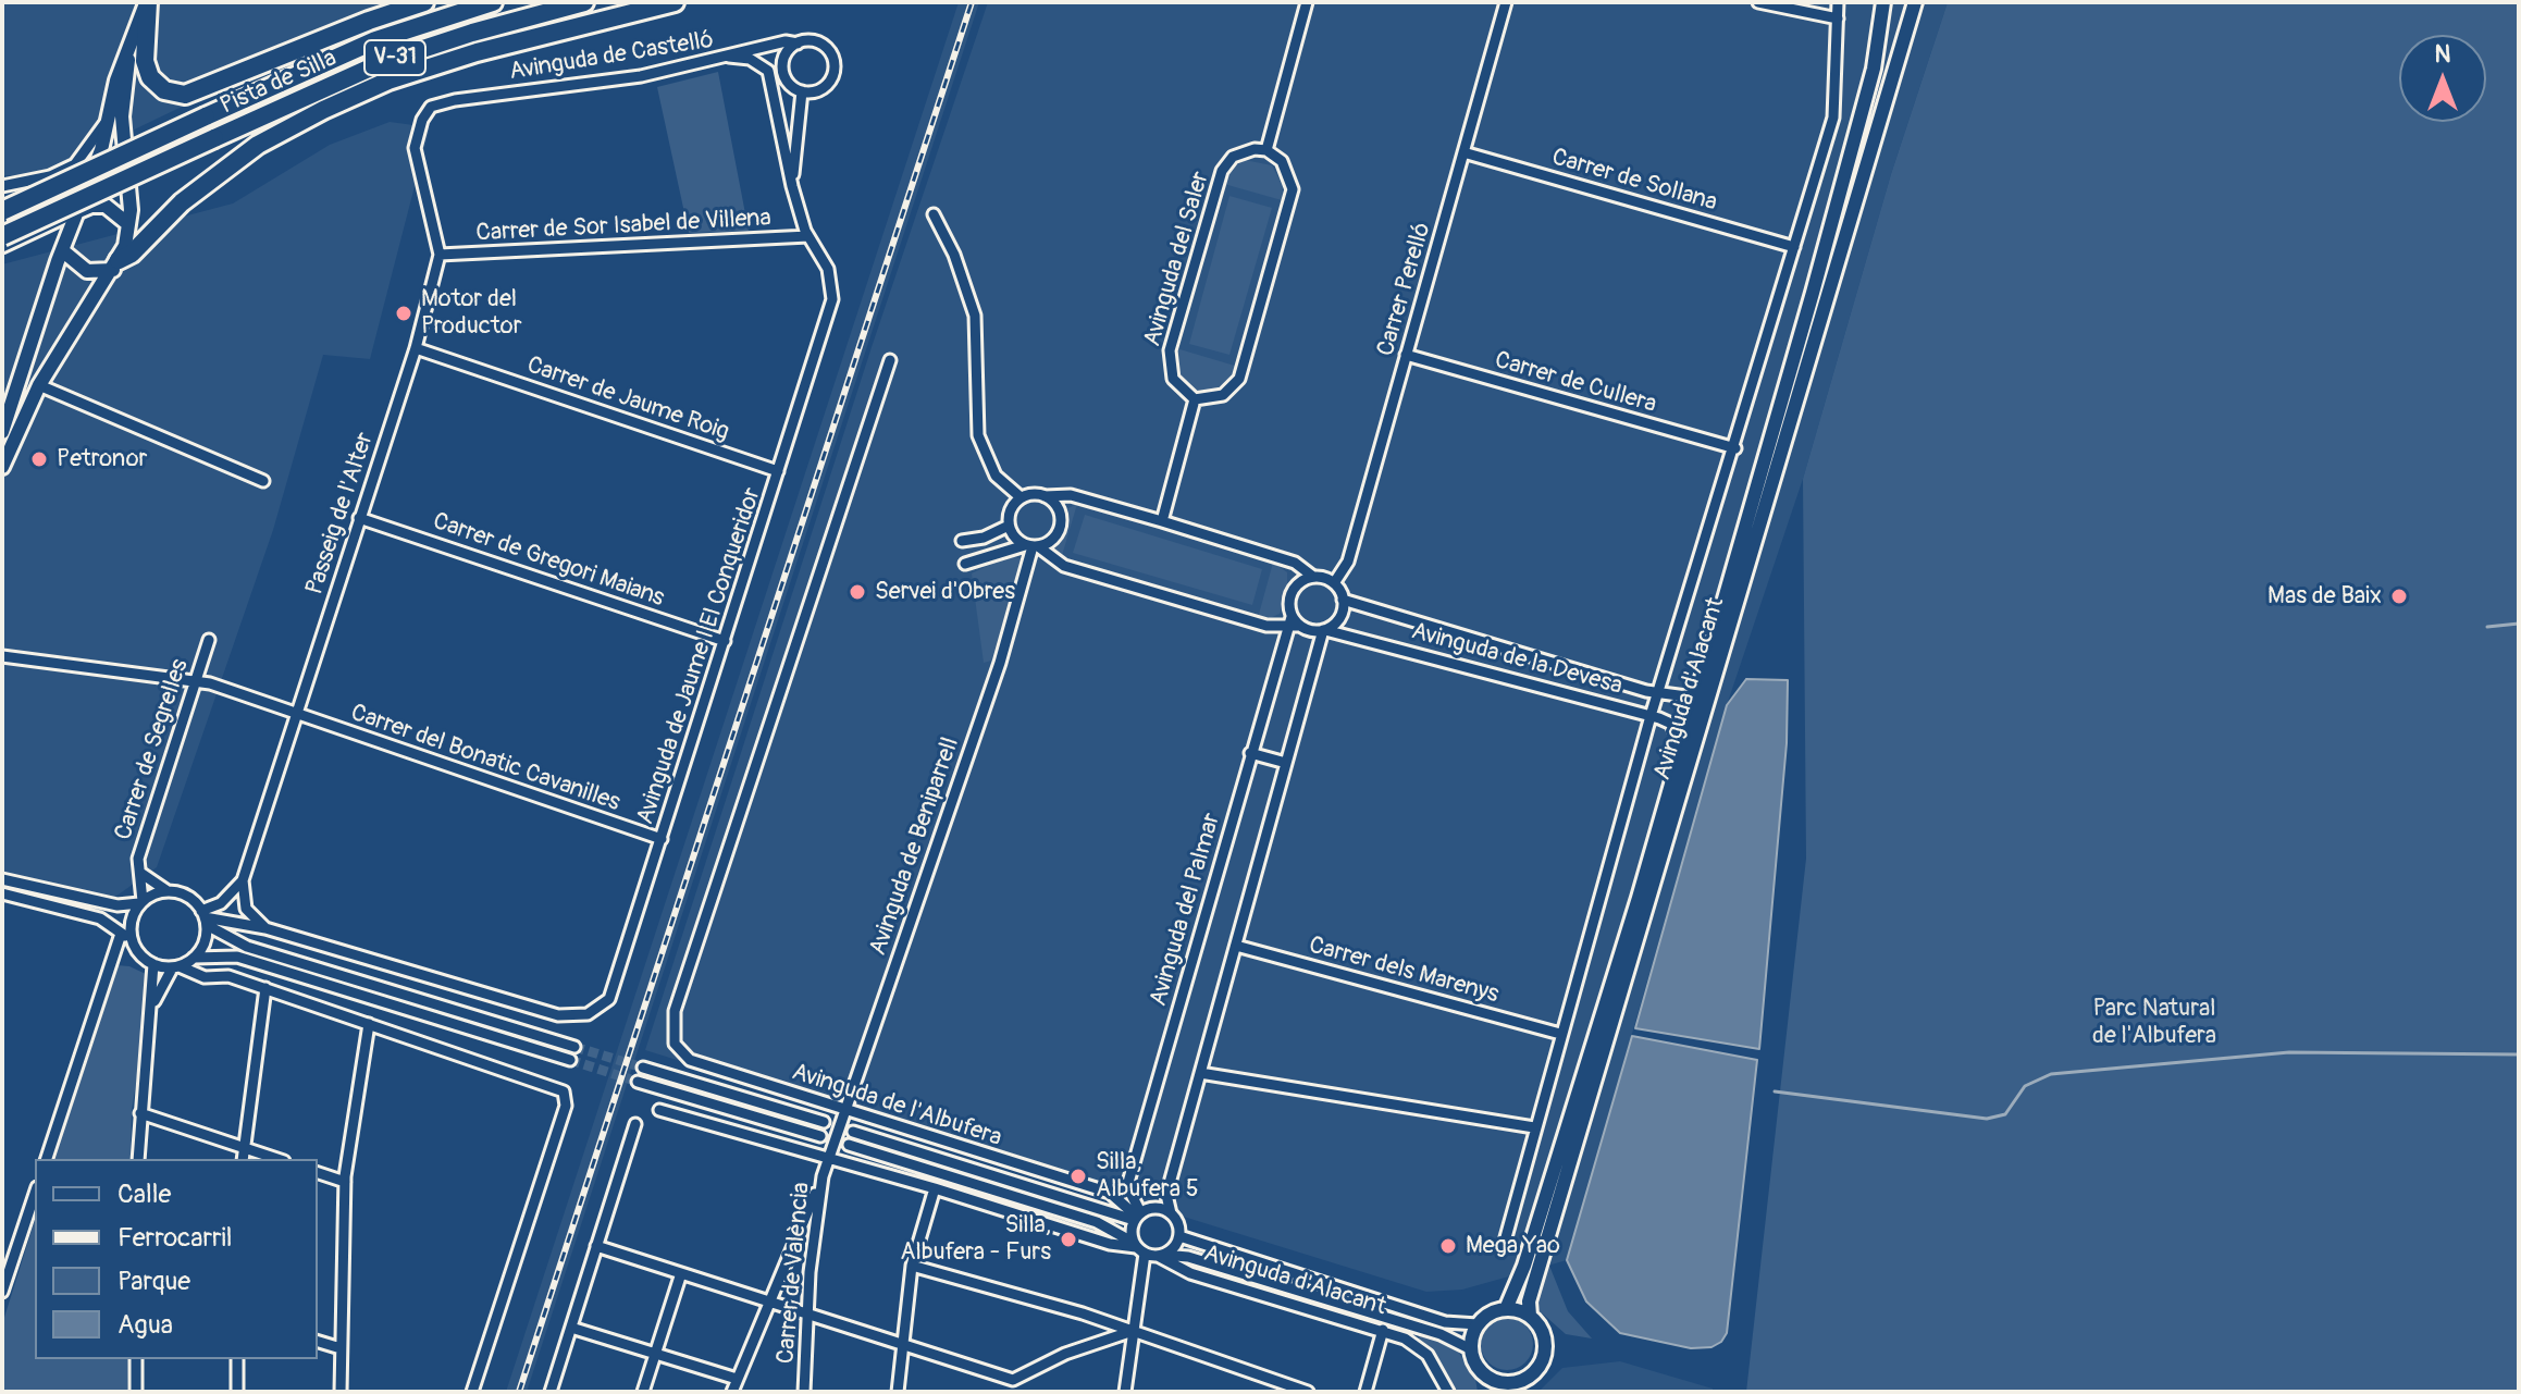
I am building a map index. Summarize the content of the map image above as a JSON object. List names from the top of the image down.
{
  "streets": {
    "highway": ["V-31", "Pista de Silla"],
    "main road": ["Avinguda d'Alacant"],
    "street": [
      "Avinguda de Castelló",
      "Carrer de Sollana",
      "Carrer de Sor Isabel de Villena",
      "Avinguda del Saler",
      "Carrer Perelló",
      "Carrer de Cullera",
      "Carrer de Jaume Roig",
      "Passeig de l'Alter",
      "Carrer de Gregori Maians",
      "Avinguda de Jaume I El Conqueridor",
      "Avinguda de la Devesa",
      "Carrer de Segrelles",
      "Carrer del Bonatic Cavanilles",
      "Avinguda de Beniparrell",
      "Avinguda del Palmar",
      "Carrer dels Marenys",
      "Avinguda de l'Albufera",
      "Carrer de València"
    ]
  },
  "crossings": [
    ["Avinguda de Castelló", "Passeig de l'Alter"],
    ["Carrer de Sollana", "Carrer Perelló"],
    ["Carrer de Sollana", "Avinguda d'Alacant"],
    ["Carrer de Sor Isabel de Villena", "Passeig de l'Alter"],
    ["Carrer de Sor Isabel de Villena", "Avinguda de Jaume I El Conqueridor"],
    ["Carrer Perelló", "Carrer de Cullera"],
    ["Carrer Perelló", "Avinguda de la Devesa"],
    ["Carrer Perelló", "Avinguda del Palmar"],
    ["Carrer de Cullera", "Avinguda d'Alacant"],
    ["Carrer de Jaume Roig", "Passeig de l'Alter"],
    ["Carrer de Jaume Roig", "Avinguda de Jaume I El Conqueridor"],
    ["Passeig de l'Alter", "Carrer de Gregori Maians"],
    ["Passeig de l'Alter", "Carrer del Bonatic Cavanilles"],
    ["Carrer de Gregori Maians", "Avinguda de Jaume I El Conqueridor"],
    ["Avinguda de Jaume I El Conqueridor", "Carrer del Bonatic Cavanilles"],
    ["Avinguda de la Devesa", "Avinguda d'Alacant"],
    ["Avinguda de la Devesa", "Avinguda del Palmar"],
    ["Avinguda d'Alacant", "Avinguda del Palmar"],
    ["Avinguda d'Alacant", "Carrer dels Marenys"],
    ["Avinguda d'Alacant", "Avinguda de l'Albufera"],
    ["Carrer de Segrelles", "Carrer del Bonatic Cavanilles"],
    ["Avinguda de Beniparrell", "Avinguda de l'Albufera"],
    ["Avinguda de Beniparrell", "Carrer de València"],
    ["Avinguda del Palmar", "Avinguda de l'Albufera"]
  ],
  "parks": ["Parc Natural de l'Albufera"],
  "places": [
    "Motor del Productor",
    "Petronor",
    "Servei d'Obres",
    "Mas de Baix",
    "Silla, Albufera 5",
    "Silla, Albufera - Furs",
    "Mega Yao"
  ],
  "legend": [
    "Calle",
    "Ferrocarril",
    "Parque",
    "Agua"
  ],
  "north": "top"
}
